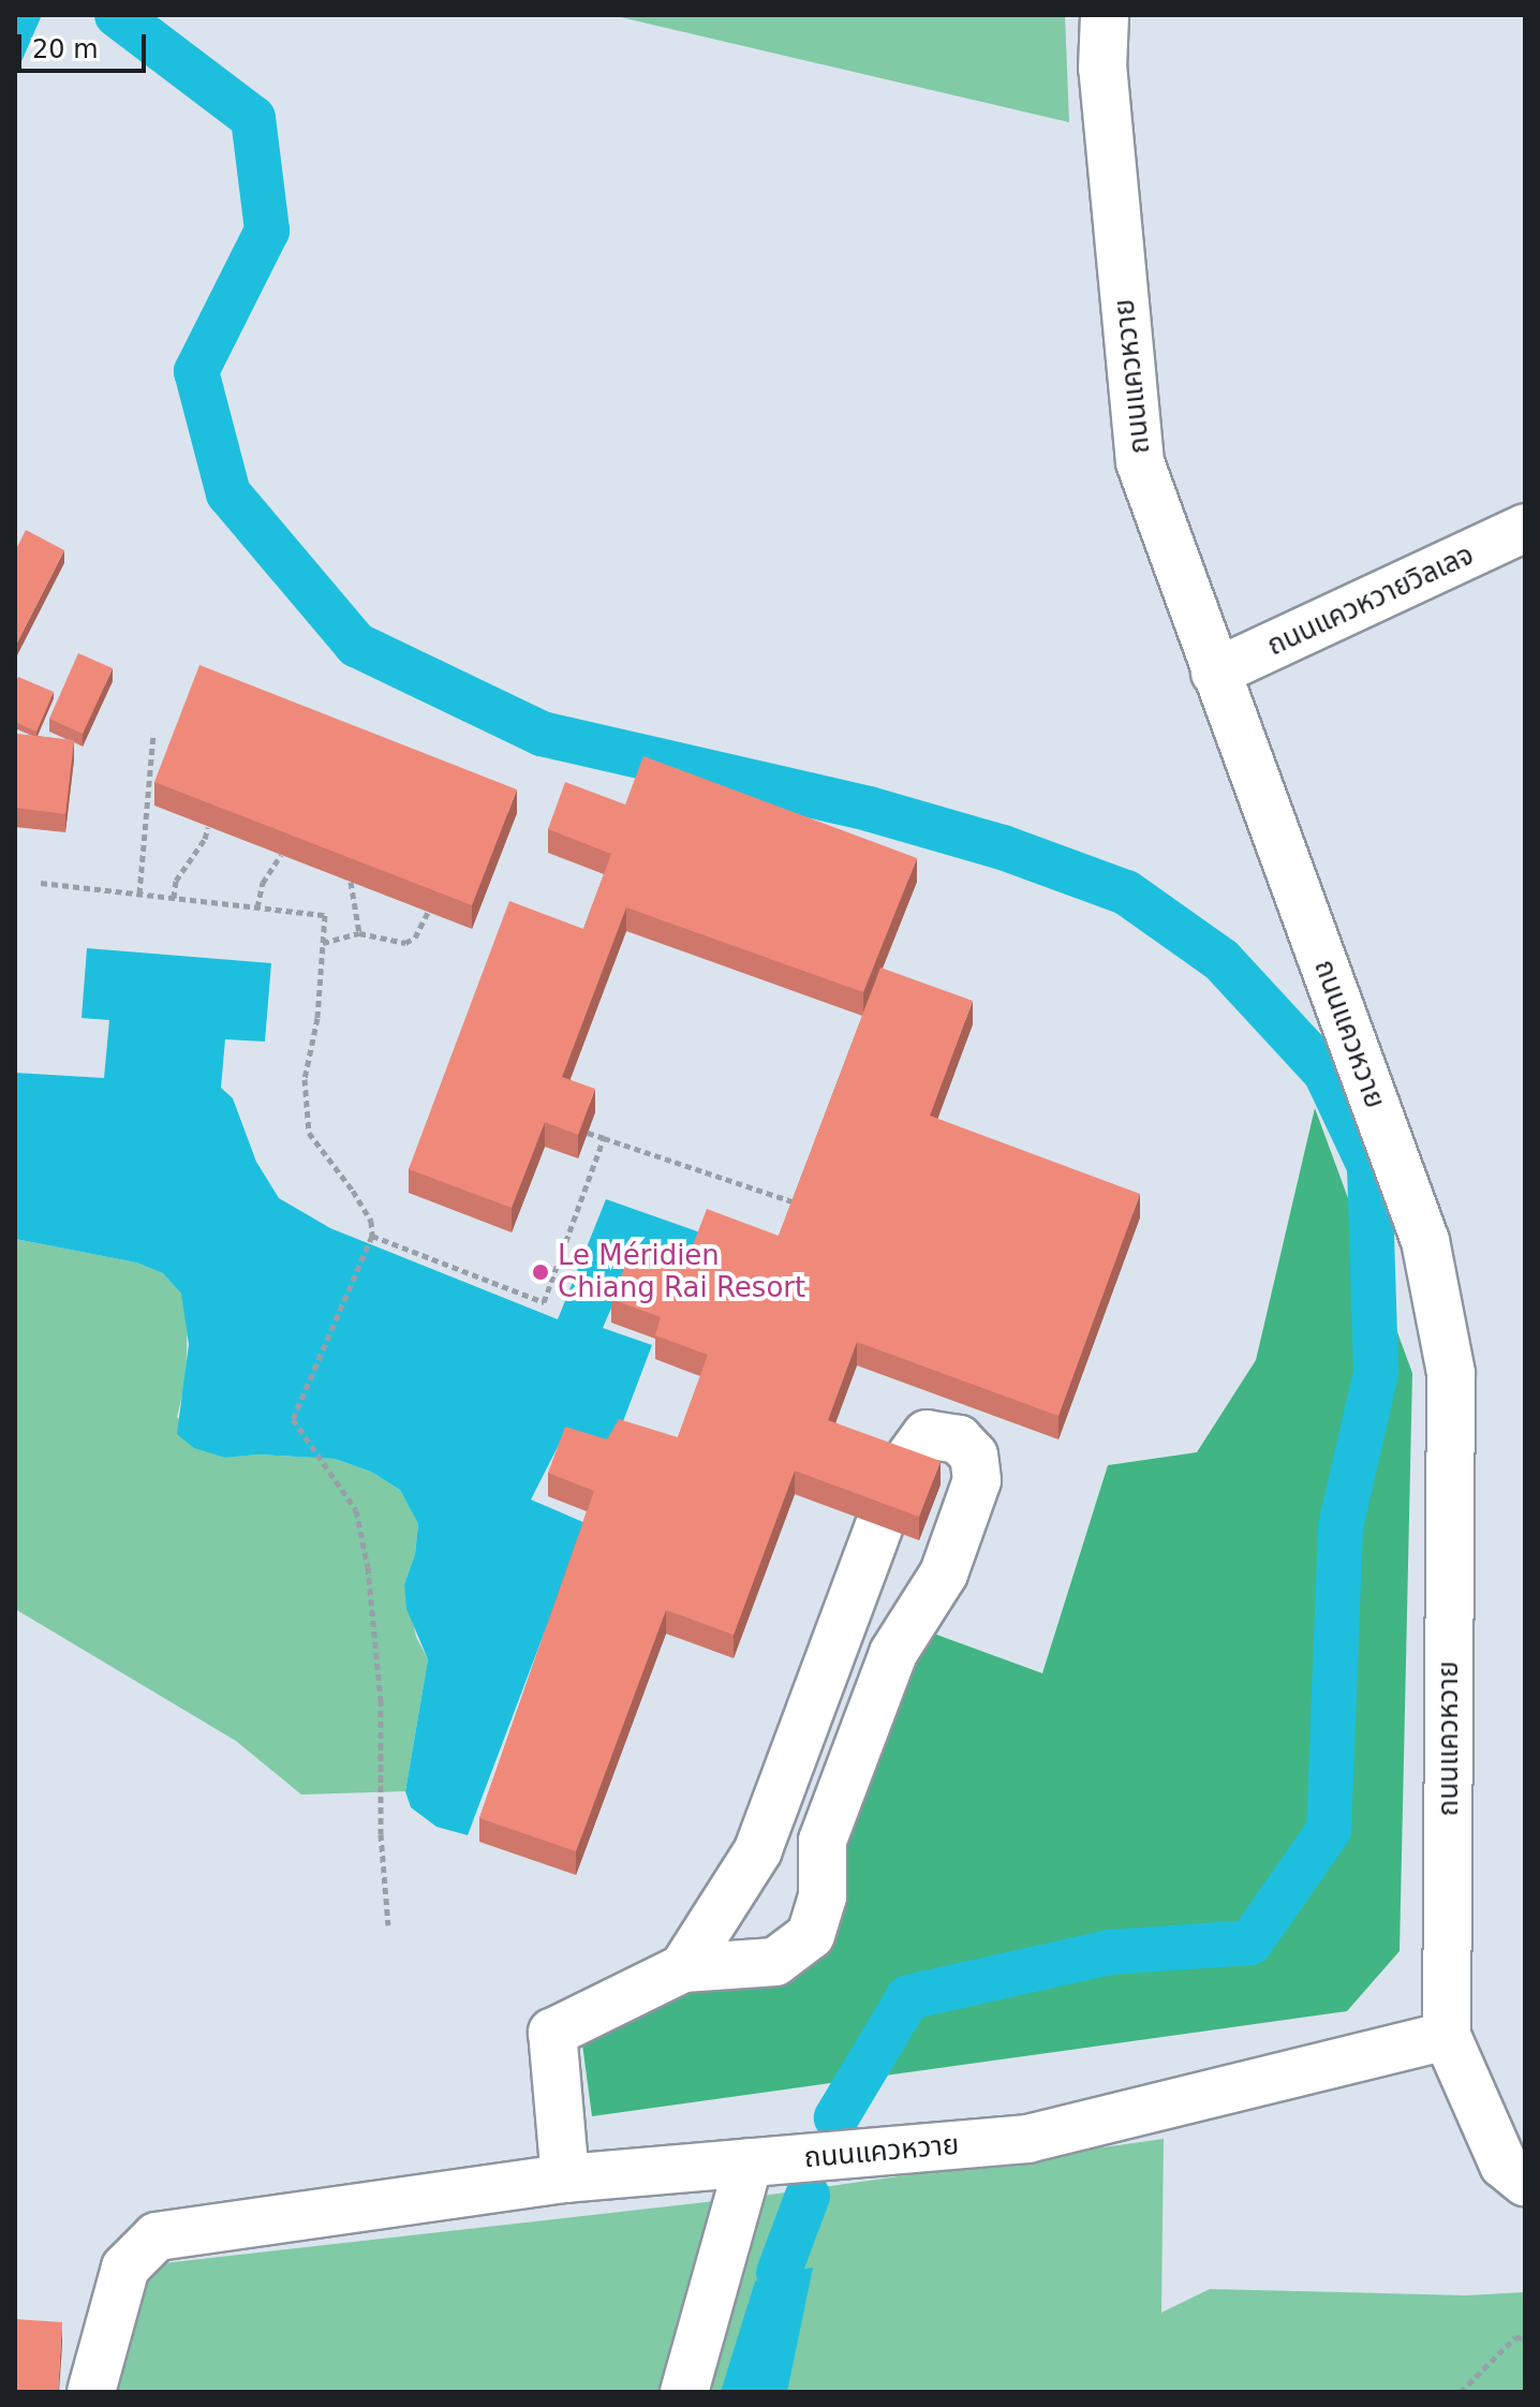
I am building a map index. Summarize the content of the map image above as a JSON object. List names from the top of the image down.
{
  "streets": {
    "street": ["ถนนแควหวาย", "ถนนแควหวายวิลเลจ"]
  },
  "crossings": [
    ["ถนนแควหวาย", "ถนนแควหวายวิลเลจ"]
  ],
  "places": ["Le Méridien Chiang Rai Resort"],
  "scale_bar": "20 m"
}
